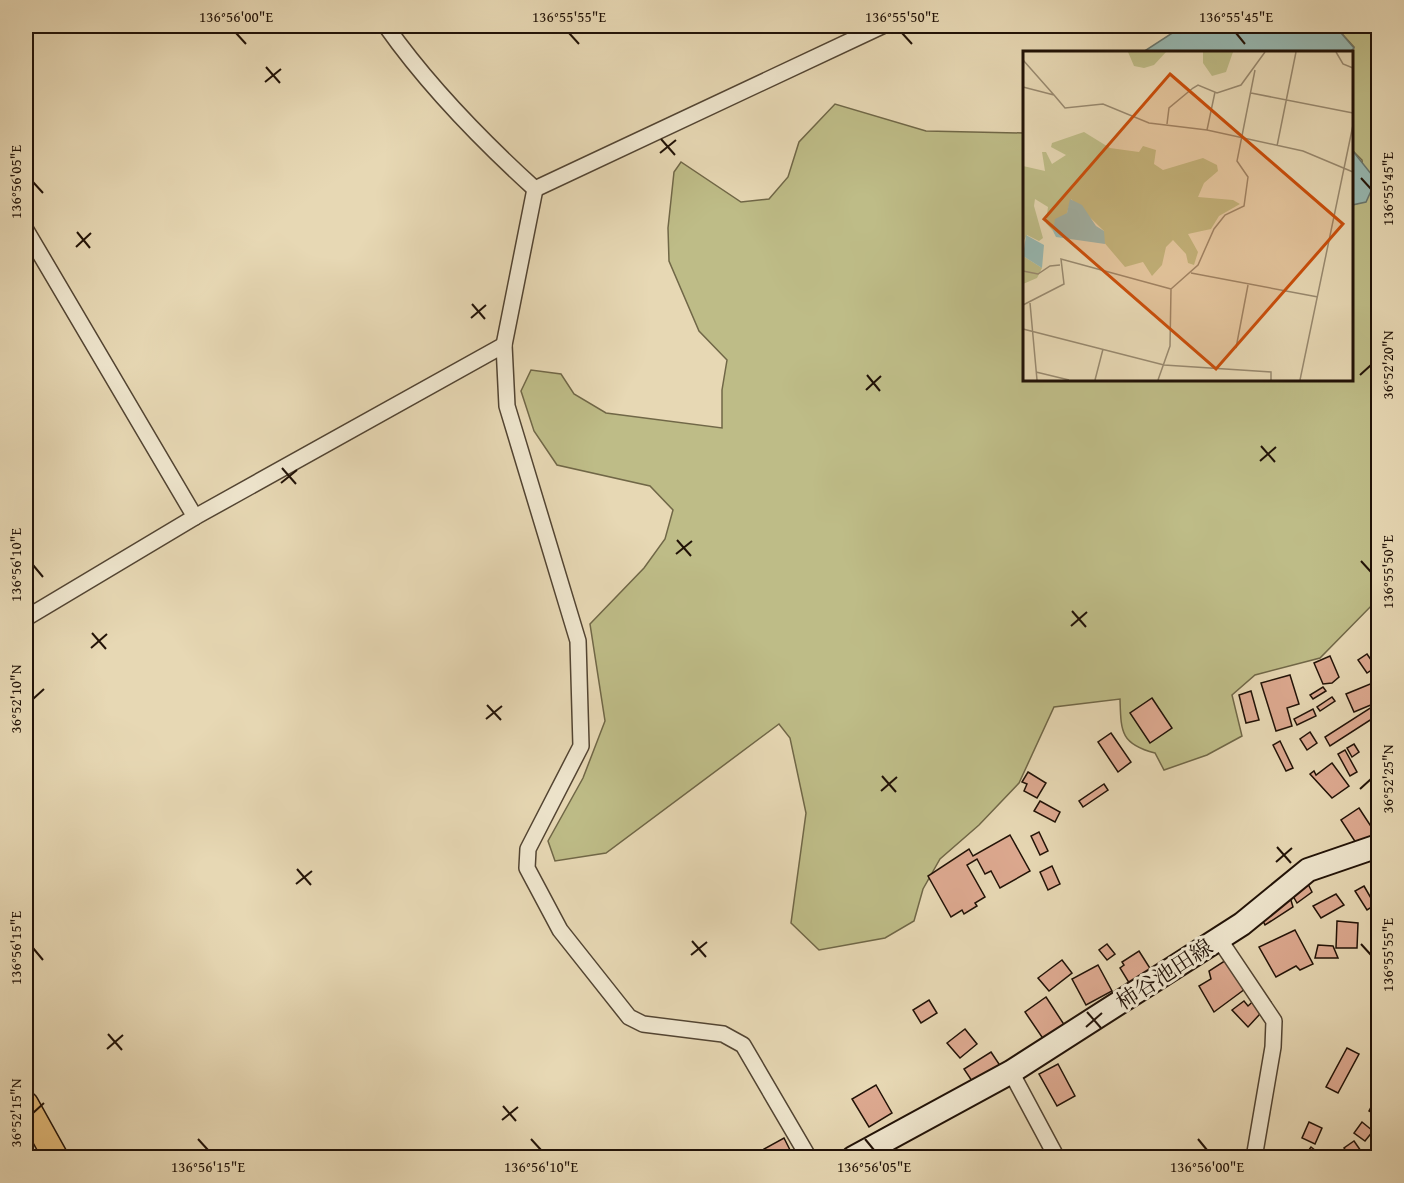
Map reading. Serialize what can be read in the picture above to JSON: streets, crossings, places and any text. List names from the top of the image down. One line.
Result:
{"streets":{"main road":["柿谷池田線"]},"coordinates":["136°56'00\"E","136°55'55\"E","136°55'50\"E","136°55'45\"E","136°56'05\"E","36°52'20\"N","136°56'10\"E","36°52'10\"N","36°52'25\"N","136°56'15\"E","36°52'15\"N"]}
